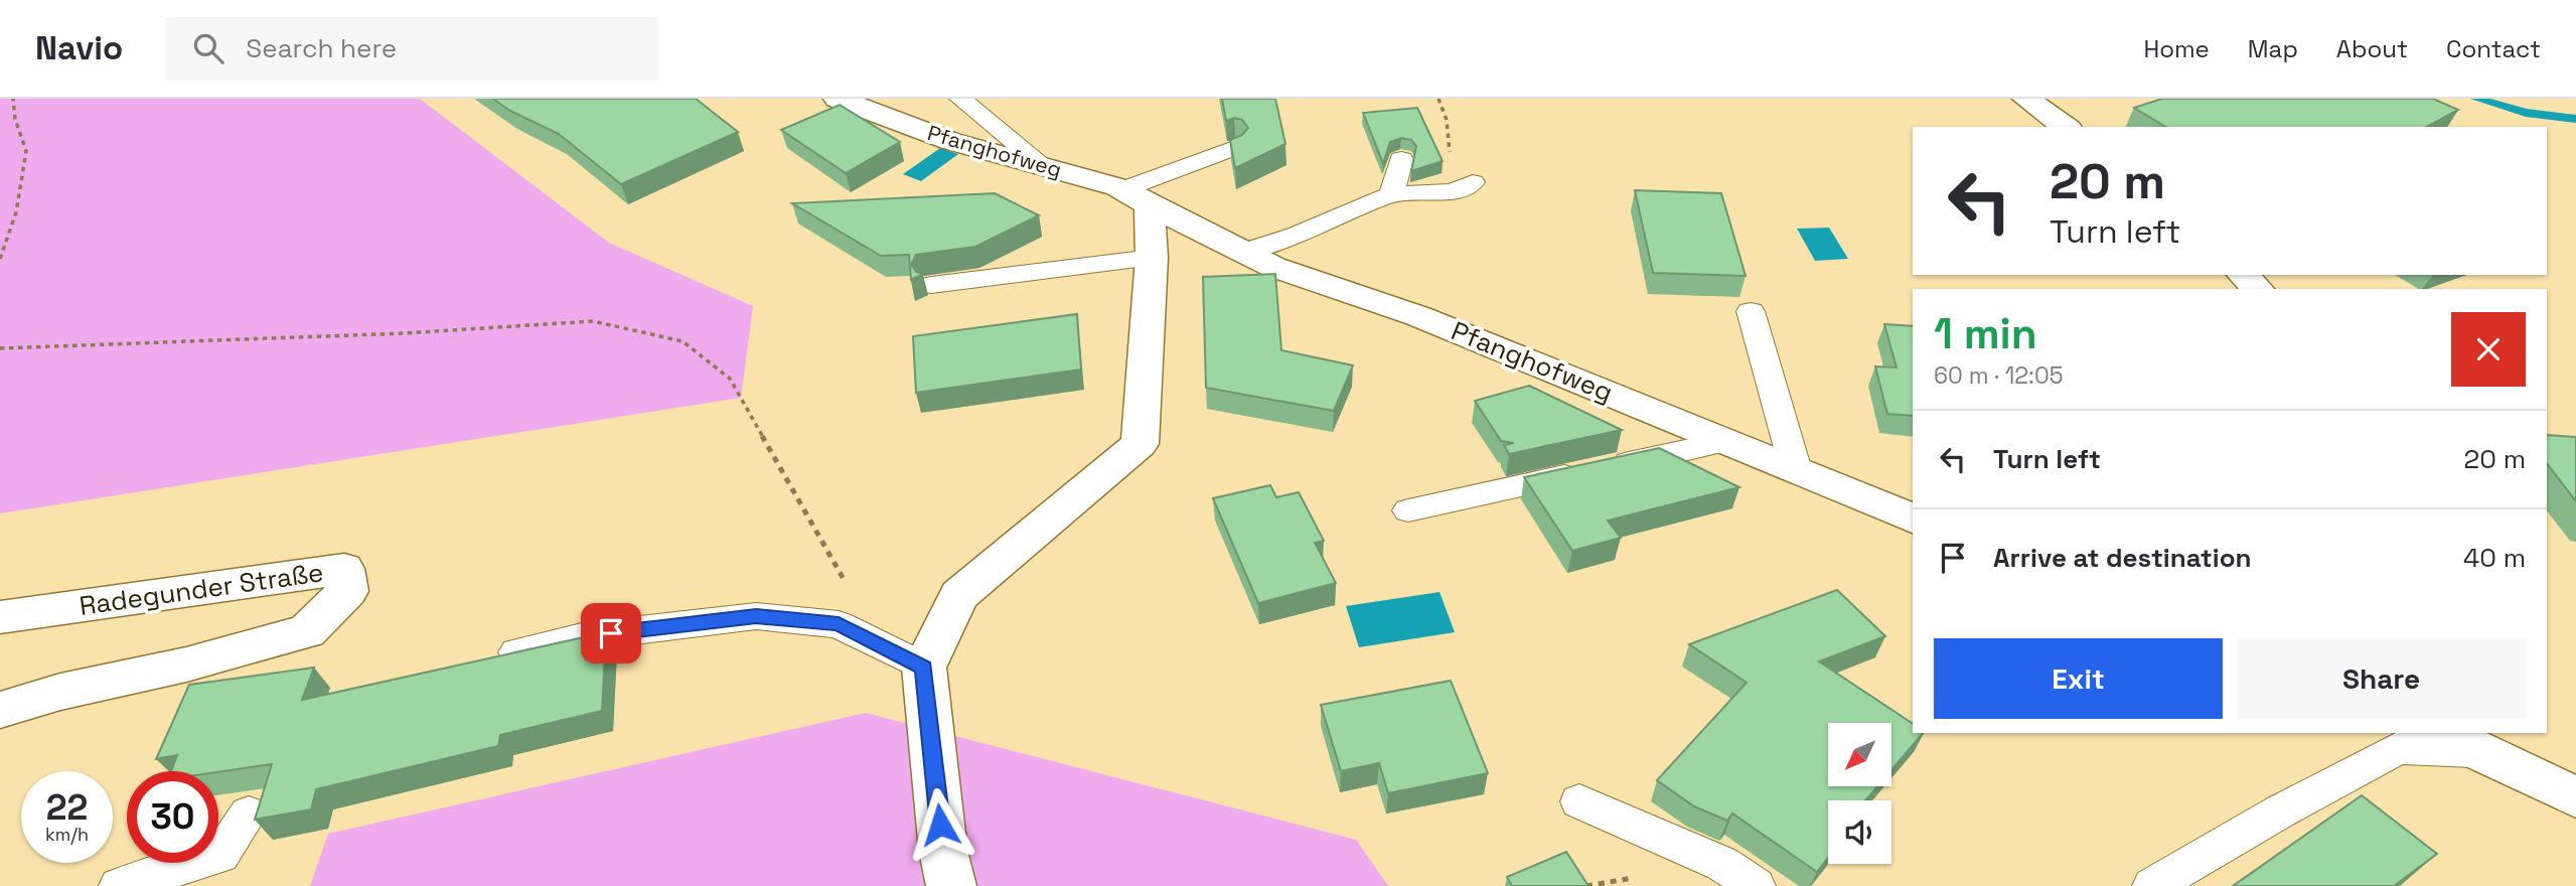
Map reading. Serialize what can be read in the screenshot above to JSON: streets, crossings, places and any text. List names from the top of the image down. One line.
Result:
{"streets":{"street":["Pfanghofweg","Radegunder Straße"]},"north":"bottom left","page":{"header":"Navio","search":"Search here","nav":["Home","Map","About","Contact"],"turn":["20 m","Turn left"],"heading":["1 min","60 m · 12:05"],"list":[{"name":"Turn left","value":"20 m"},{"name":"Arrive at destination","value":"40 m"}],"buttons":["Exit","Share"],"speed":"22 km/h","limit":"30"}}
